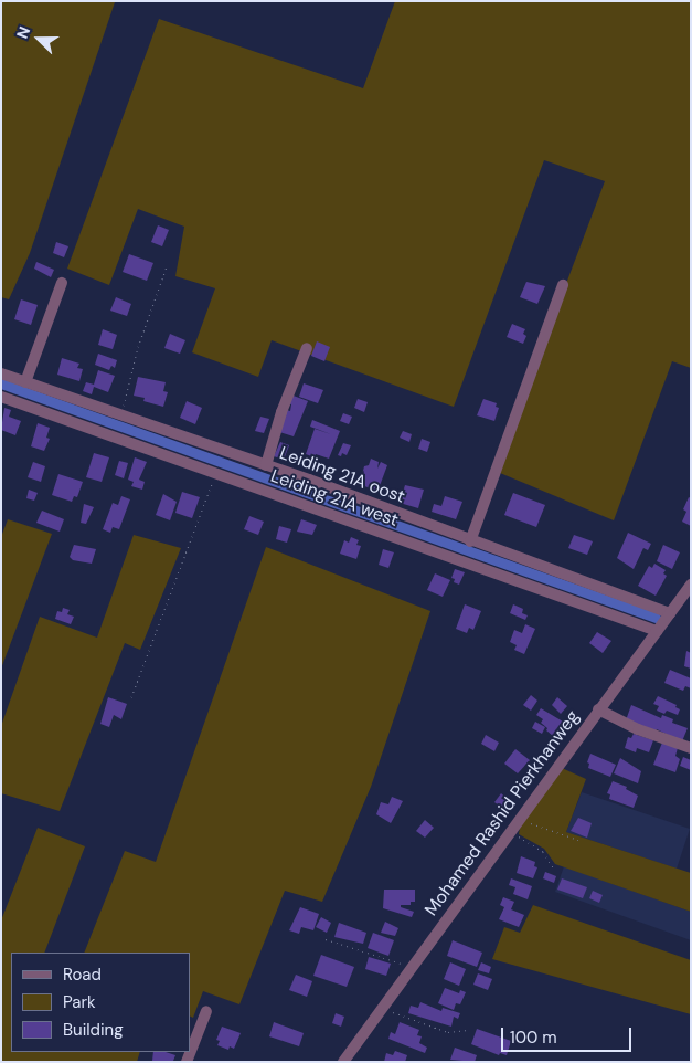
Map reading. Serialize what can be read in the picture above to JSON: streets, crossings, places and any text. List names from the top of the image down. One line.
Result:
{"streets":{"street":["Leiding 21A oost","Leiding 21A west","Mohamed Rashid Pierkhanweg"]},"crossings":[["Leiding 21A oost","Mohamed Rashid Pierkhanweg"],["Leiding 21A west","Mohamed Rashid Pierkhanweg"]],"legend":["Road","Park","Building"],"scale_bar":"100 m","north":"left"}
